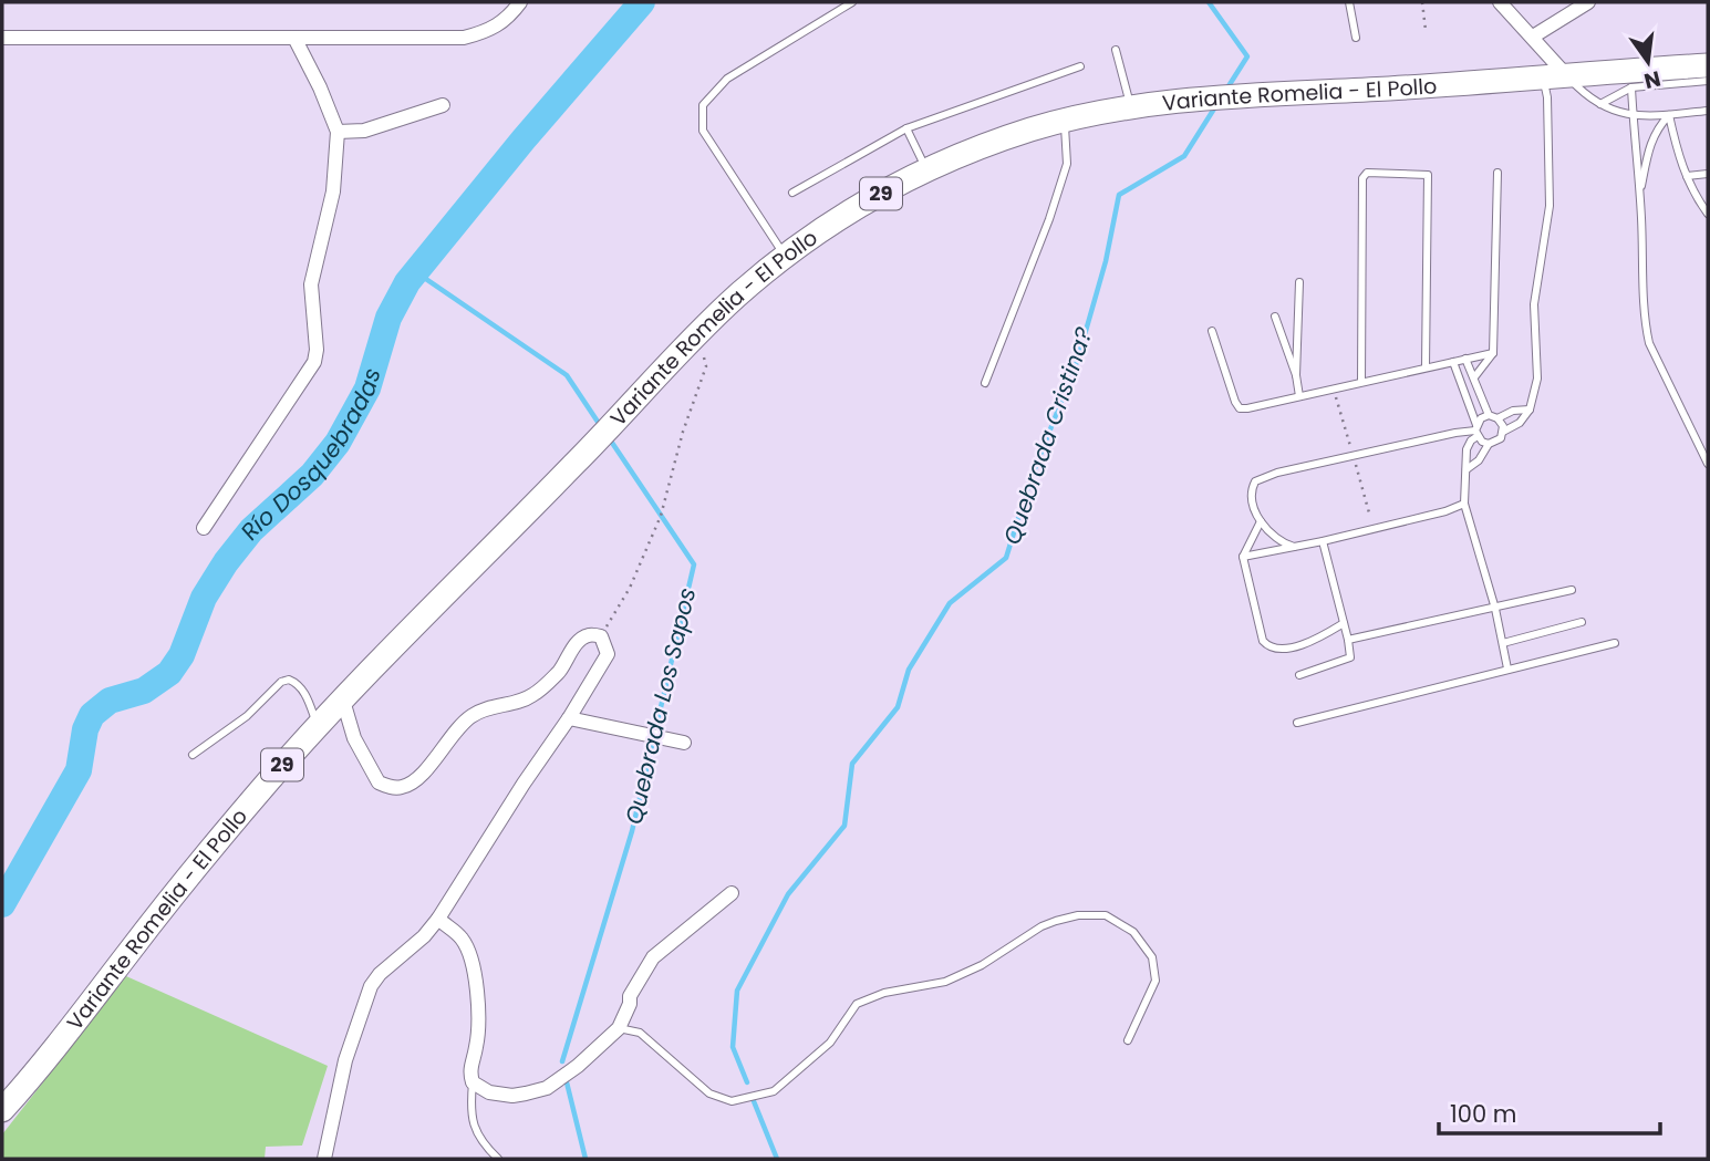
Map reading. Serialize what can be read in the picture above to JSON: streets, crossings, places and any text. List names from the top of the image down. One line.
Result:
{"streets":{"highway":["Variante Romelia - El Pollo","29"]},"water":["Quebrada Cristina?","Río Dosquebradas","Quebrada Los Sapos"],"scale_bar":"100 m","north":"bottom"}
